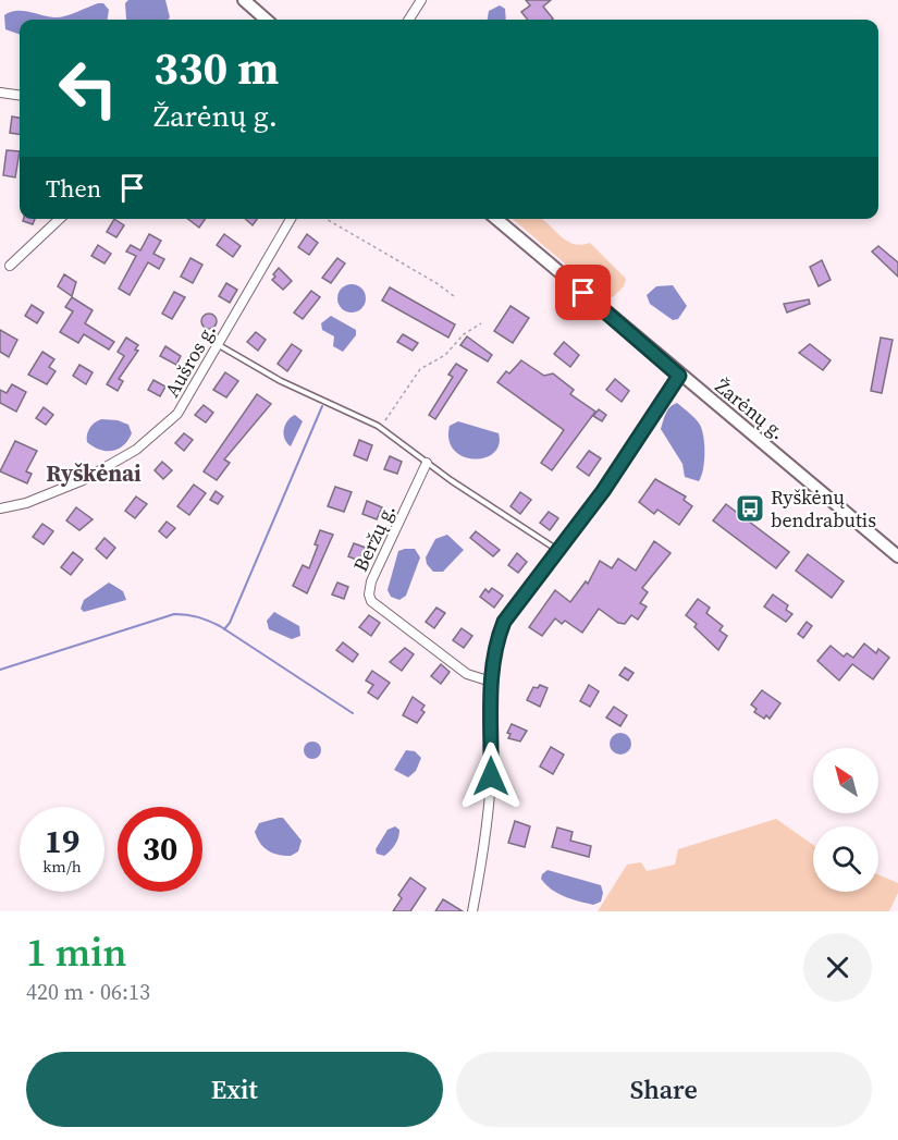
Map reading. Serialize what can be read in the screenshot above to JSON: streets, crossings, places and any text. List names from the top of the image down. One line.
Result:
{"streets":{"main road":["Žarėnų g."],"street":["Aušros g.","Beržų g."]},"districts":["Ryškėnai"],"places":{"bus stop":["Ryškėnų bendrabutis"]},"north":"top left","page":{"turn":["330 m","Žarėnų g."],"then":"Then","speed":"19 km/h","limit":"30","heading":["1 min","420 m · 06:13"],"buttons":["Exit","Share"]}}
